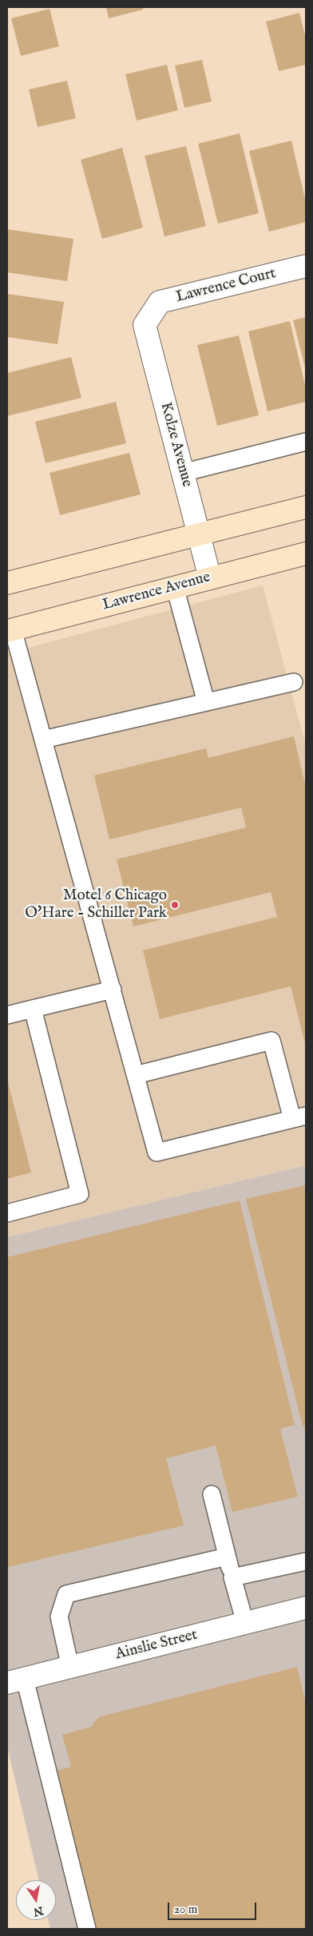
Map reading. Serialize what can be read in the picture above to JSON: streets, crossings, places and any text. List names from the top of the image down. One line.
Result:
{"streets":{"main road":["Lawrence Avenue"],"street":["Lawrence Court","Kolze Avenue","Ainslie Street"]},"crossings":[["Lawrence Court","Kolze Avenue"],["Kolze Avenue","Lawrence Avenue"]],"places":["Motel 6 Chicago O'Hare - Schiller Park"],"scale_bar":"20 m","north":"bottom"}
